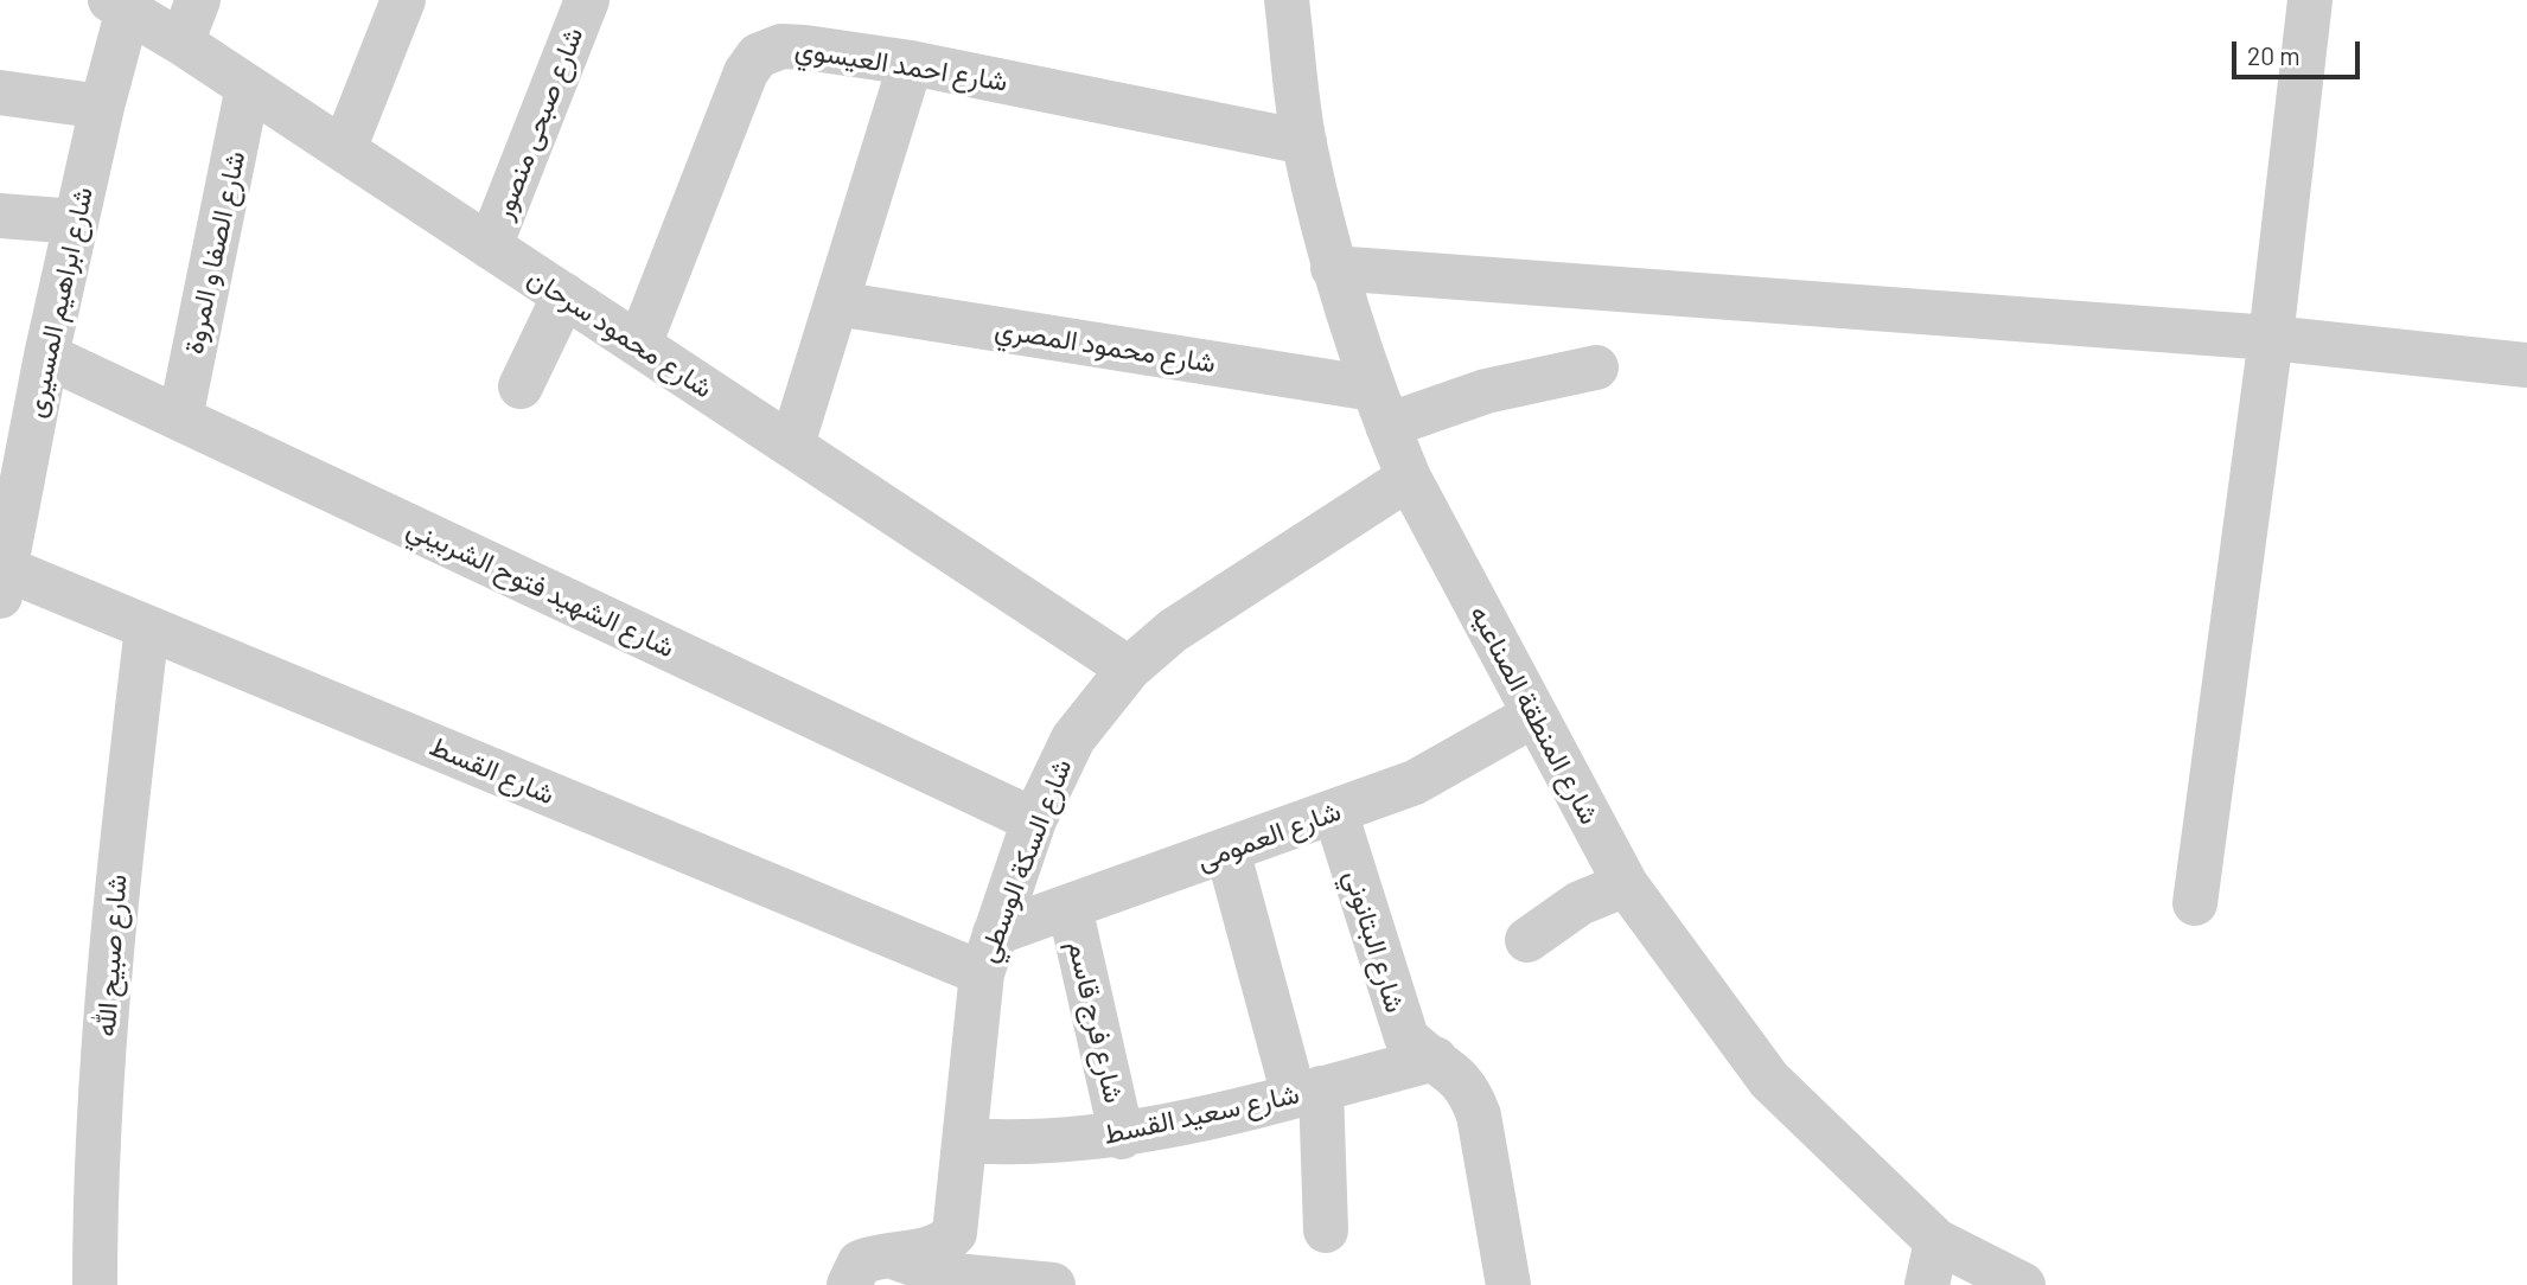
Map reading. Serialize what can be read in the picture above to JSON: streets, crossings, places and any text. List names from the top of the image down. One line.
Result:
{"streets":{"street":["شارع احمد العيسوي","شارع صبحى منصور","شارع الصفا و المروة","شارع ابراهيم المسيرى","شارع محمود سرحان","شارع محمود المصري","شارع الشهيد فتوح الشربيني","شارع المنطقة الصناعيه","شارع القسط","شارع العمومى","شارع السكة الوسطي","شارع البتانوني","شارع صبيح الله","شارع فرج قاسم","شارع سعيد القسط"]},"crossings":[["شارع احمد العيسوي","شارع محمود سرحان"],["شارع احمد العيسوي","شارع المنطقة الصناعيه"],["شارع صبحى منصور","شارع محمود سرحان"],["شارع الصفا و المروة","شارع محمود سرحان"],["شارع الصفا و المروة","شارع الشهيد فتوح الشربيني"],["شارع ابراهيم المسيرى","شارع محمود سرحان"],["شارع ابراهيم المسيرى","شارع الشهيد فتوح الشربيني"],["شارع ابراهيم المسيرى","شارع القسط"],["شارع محمود سرحان","شارع السكة الوسطي"],["شارع محمود المصري","شارع المنطقة الصناعيه"],["شارع الشهيد فتوح الشربيني","شارع السكة الوسطي"],["شارع المنطقة الصناعيه","شارع العمومى"],["شارع المنطقة الصناعيه","شارع السكة الوسطي"],["شارع القسط","شارع العمومى"],["شارع القسط","شارع السكة الوسطي"],["شارع القسط","شارع صبيح الله"],["شارع العمومى","شارع السكة الوسطي"],["شارع العمومى","شارع البتانوني"],["شارع العمومى","شارع فرج قاسم"],["شارع السكة الوسطي","شارع سعيد القسط"],["شارع البتانوني","شارع سعيد القسط"],["شارع فرج قاسم","شارع سعيد القسط"]],"scale_bar":"20 m"}
